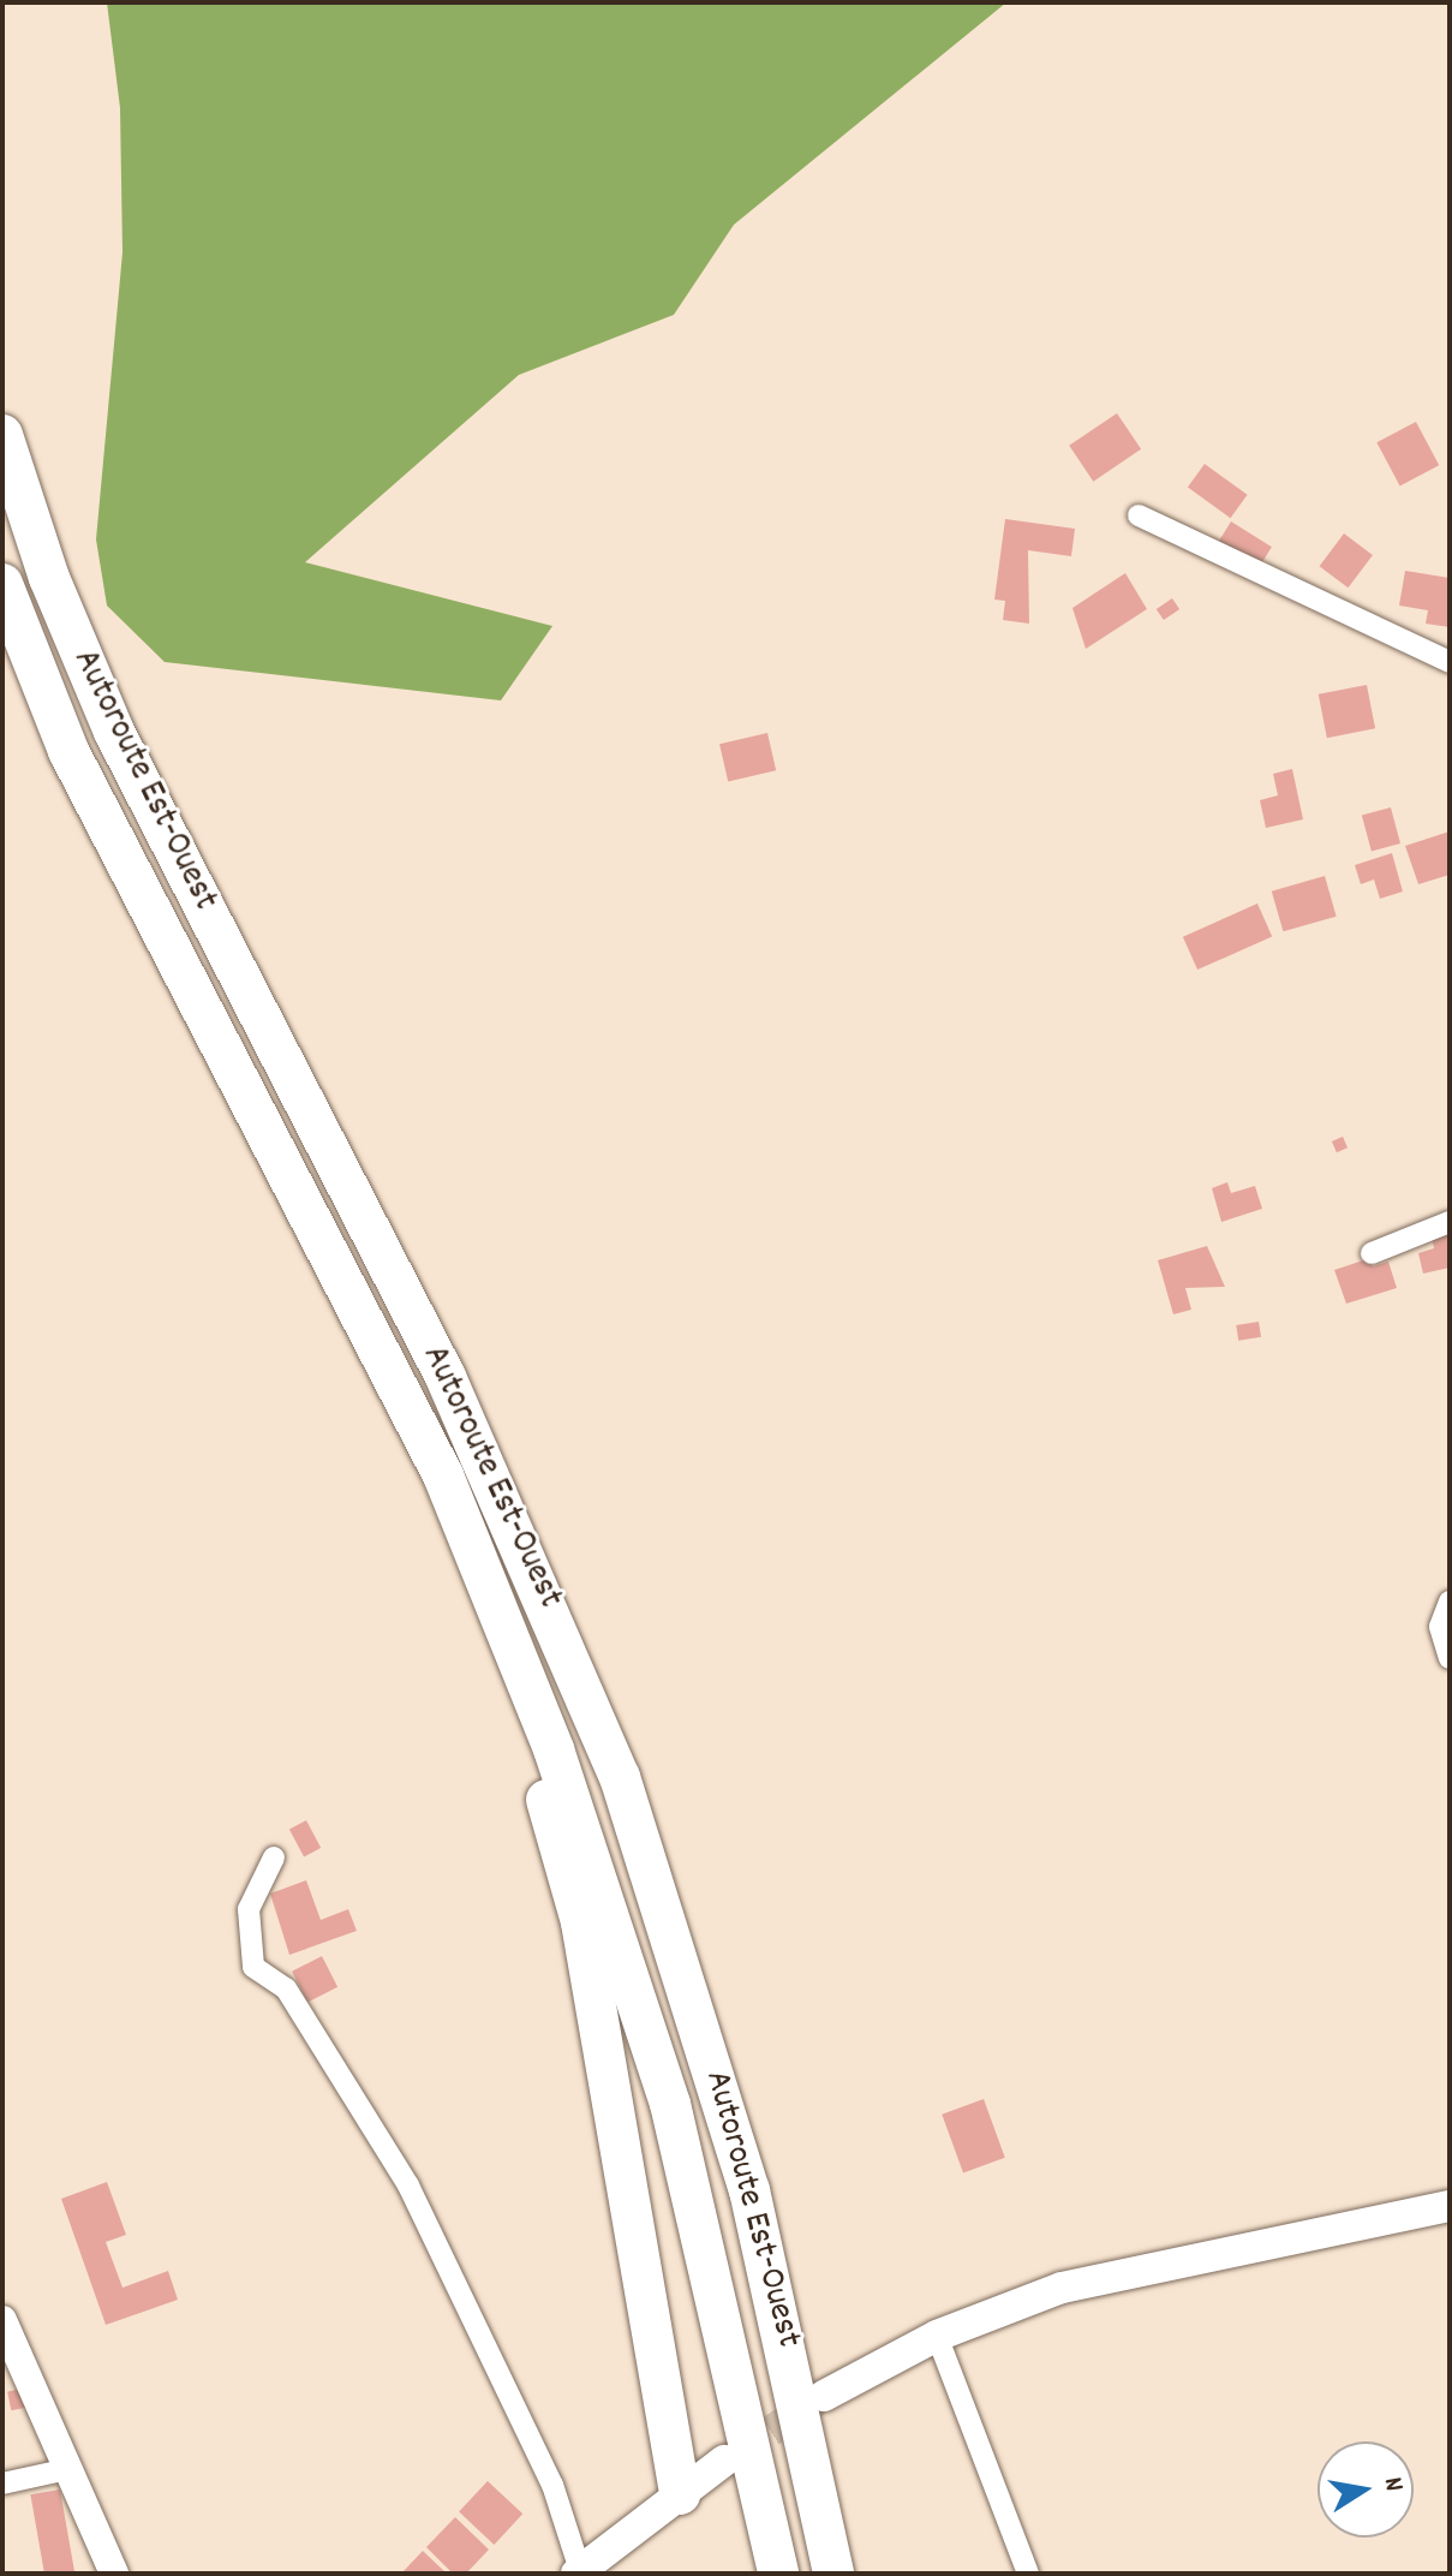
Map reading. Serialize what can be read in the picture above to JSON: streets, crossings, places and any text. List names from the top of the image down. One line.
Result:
{"streets":{"highway":["Autoroute Est-Ouest"]},"north":"right"}
